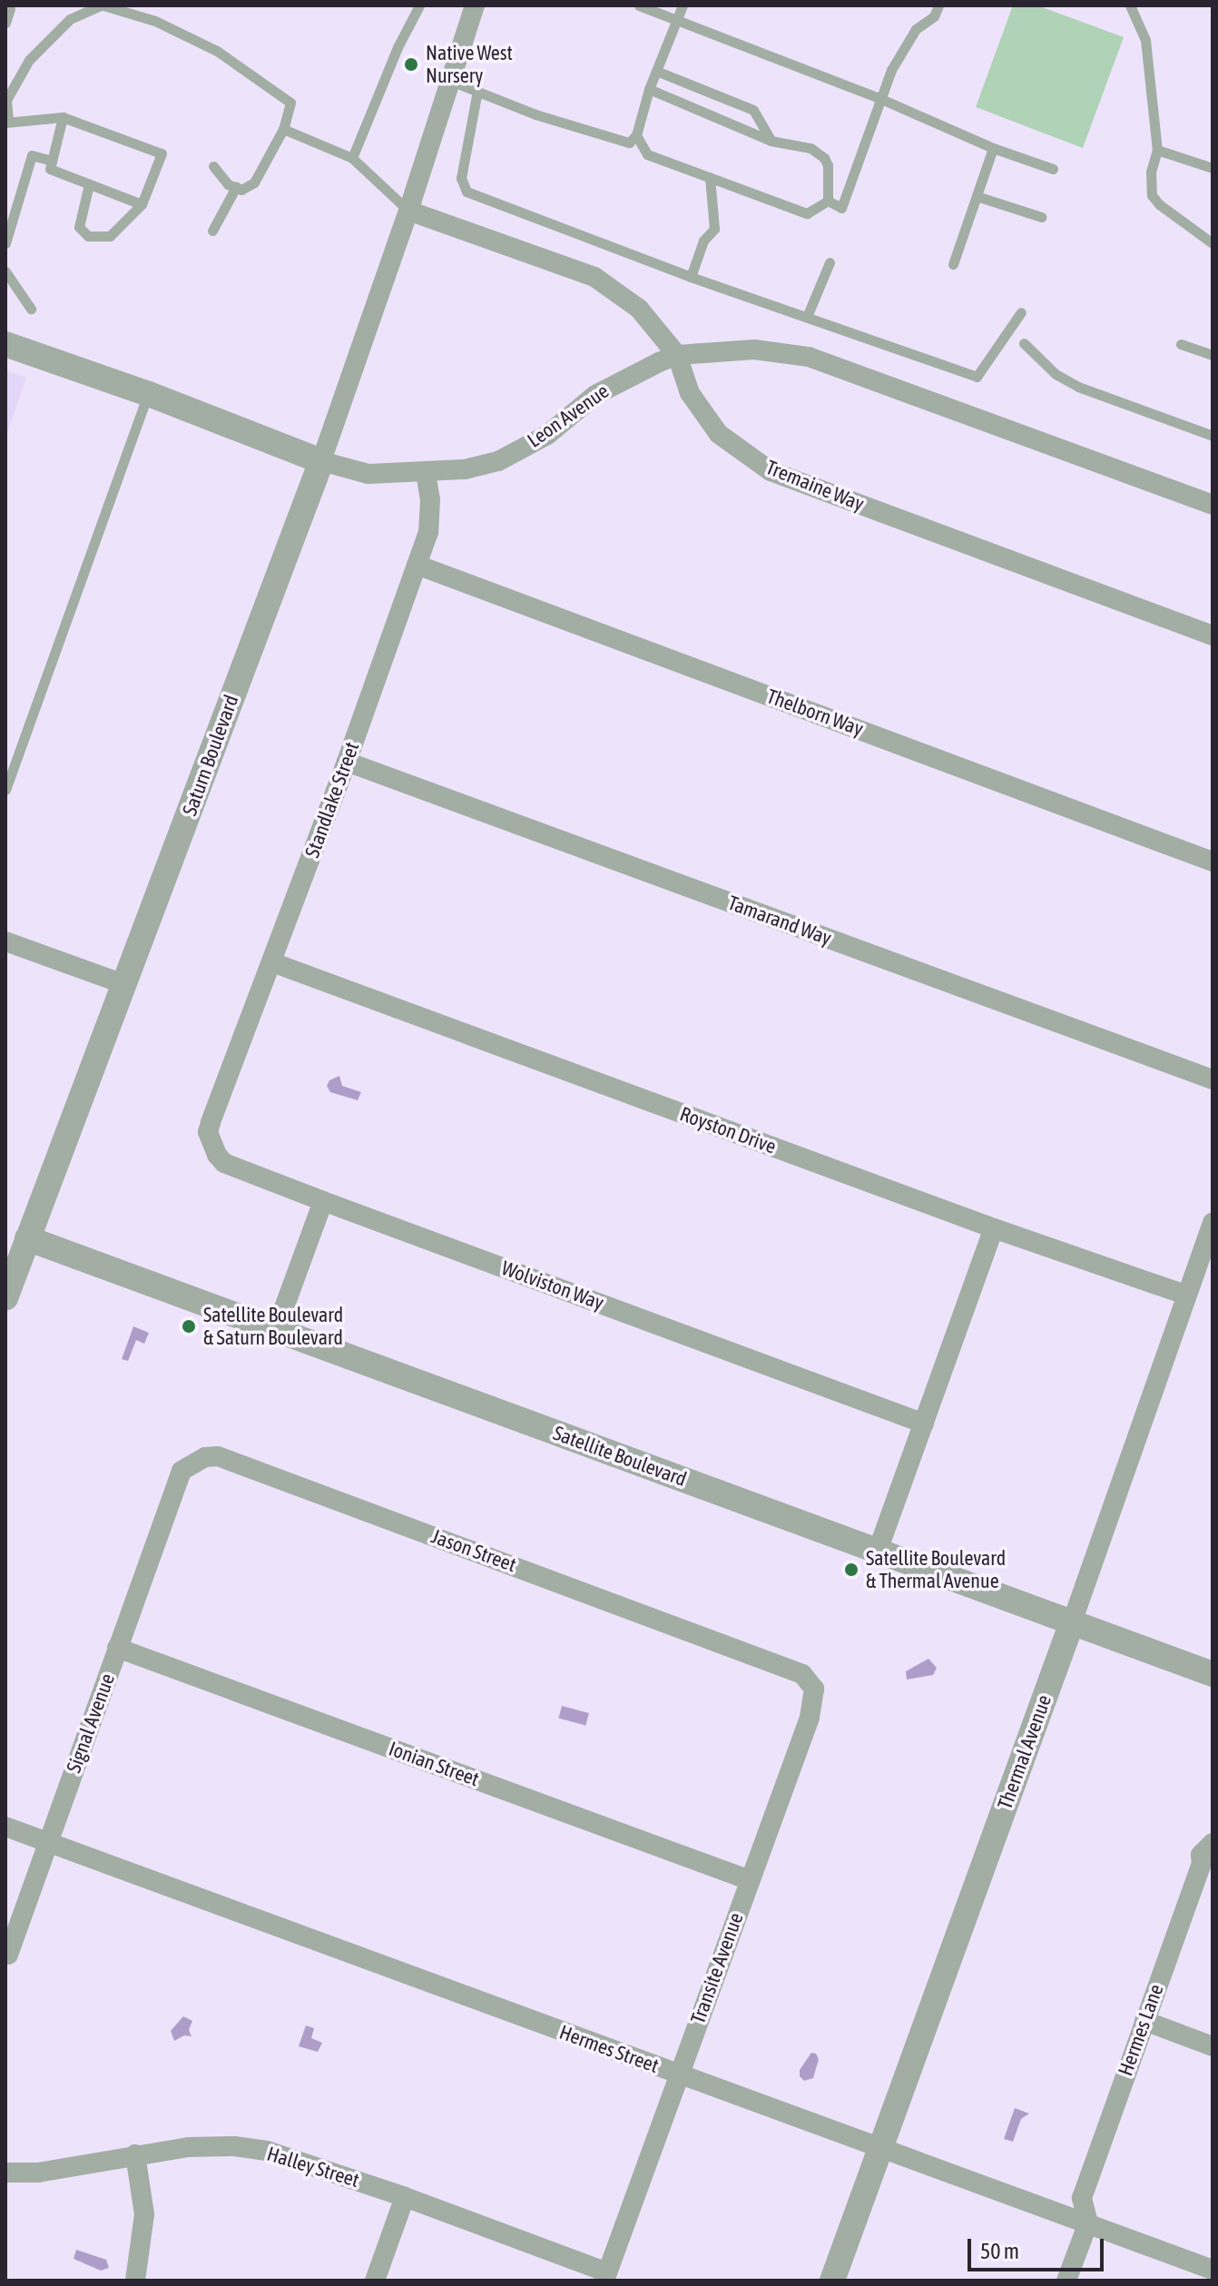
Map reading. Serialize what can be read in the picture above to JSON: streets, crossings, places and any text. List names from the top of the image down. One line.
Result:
{"streets":{"street":["Leon Avenue","Tremaine Way","Thelborn Way","Saturn Boulevard","Standlake Street","Tamarand Way","Royston Drive","Wolviston Way","Satellite Boulevard","Jason Street","Signal Avenue","Thermal Avenue","Ionian Street","Transite Avenue","Hermes Lane","Hermes Street","Halley Street"]},"crossings":[["Leon Avenue","Tremaine Way"],["Leon Avenue","Saturn Boulevard"],["Leon Avenue","Standlake Street"],["Tremaine Way","Saturn Boulevard"],["Thelborn Way","Standlake Street"],["Saturn Boulevard","Satellite Boulevard"],["Standlake Street","Tamarand Way"],["Standlake Street","Royston Drive"],["Standlake Street","Wolviston Way"],["Royston Drive","Thermal Avenue"],["Satellite Boulevard","Thermal Avenue"],["Jason Street","Signal Avenue"],["Jason Street","Transite Avenue"],["Signal Avenue","Ionian Street"],["Signal Avenue","Hermes Street"],["Thermal Avenue","Hermes Street"],["Ionian Street","Transite Avenue"],["Transite Avenue","Hermes Street"],["Transite Avenue","Halley Street"],["Hermes Lane","Hermes Street"]],"places":["Native West Nursery","Satellite Boulevard & Saturn Boulevard","Satellite Boulevard & Thermal Avenue"],"scale_bar":"50 m"}
